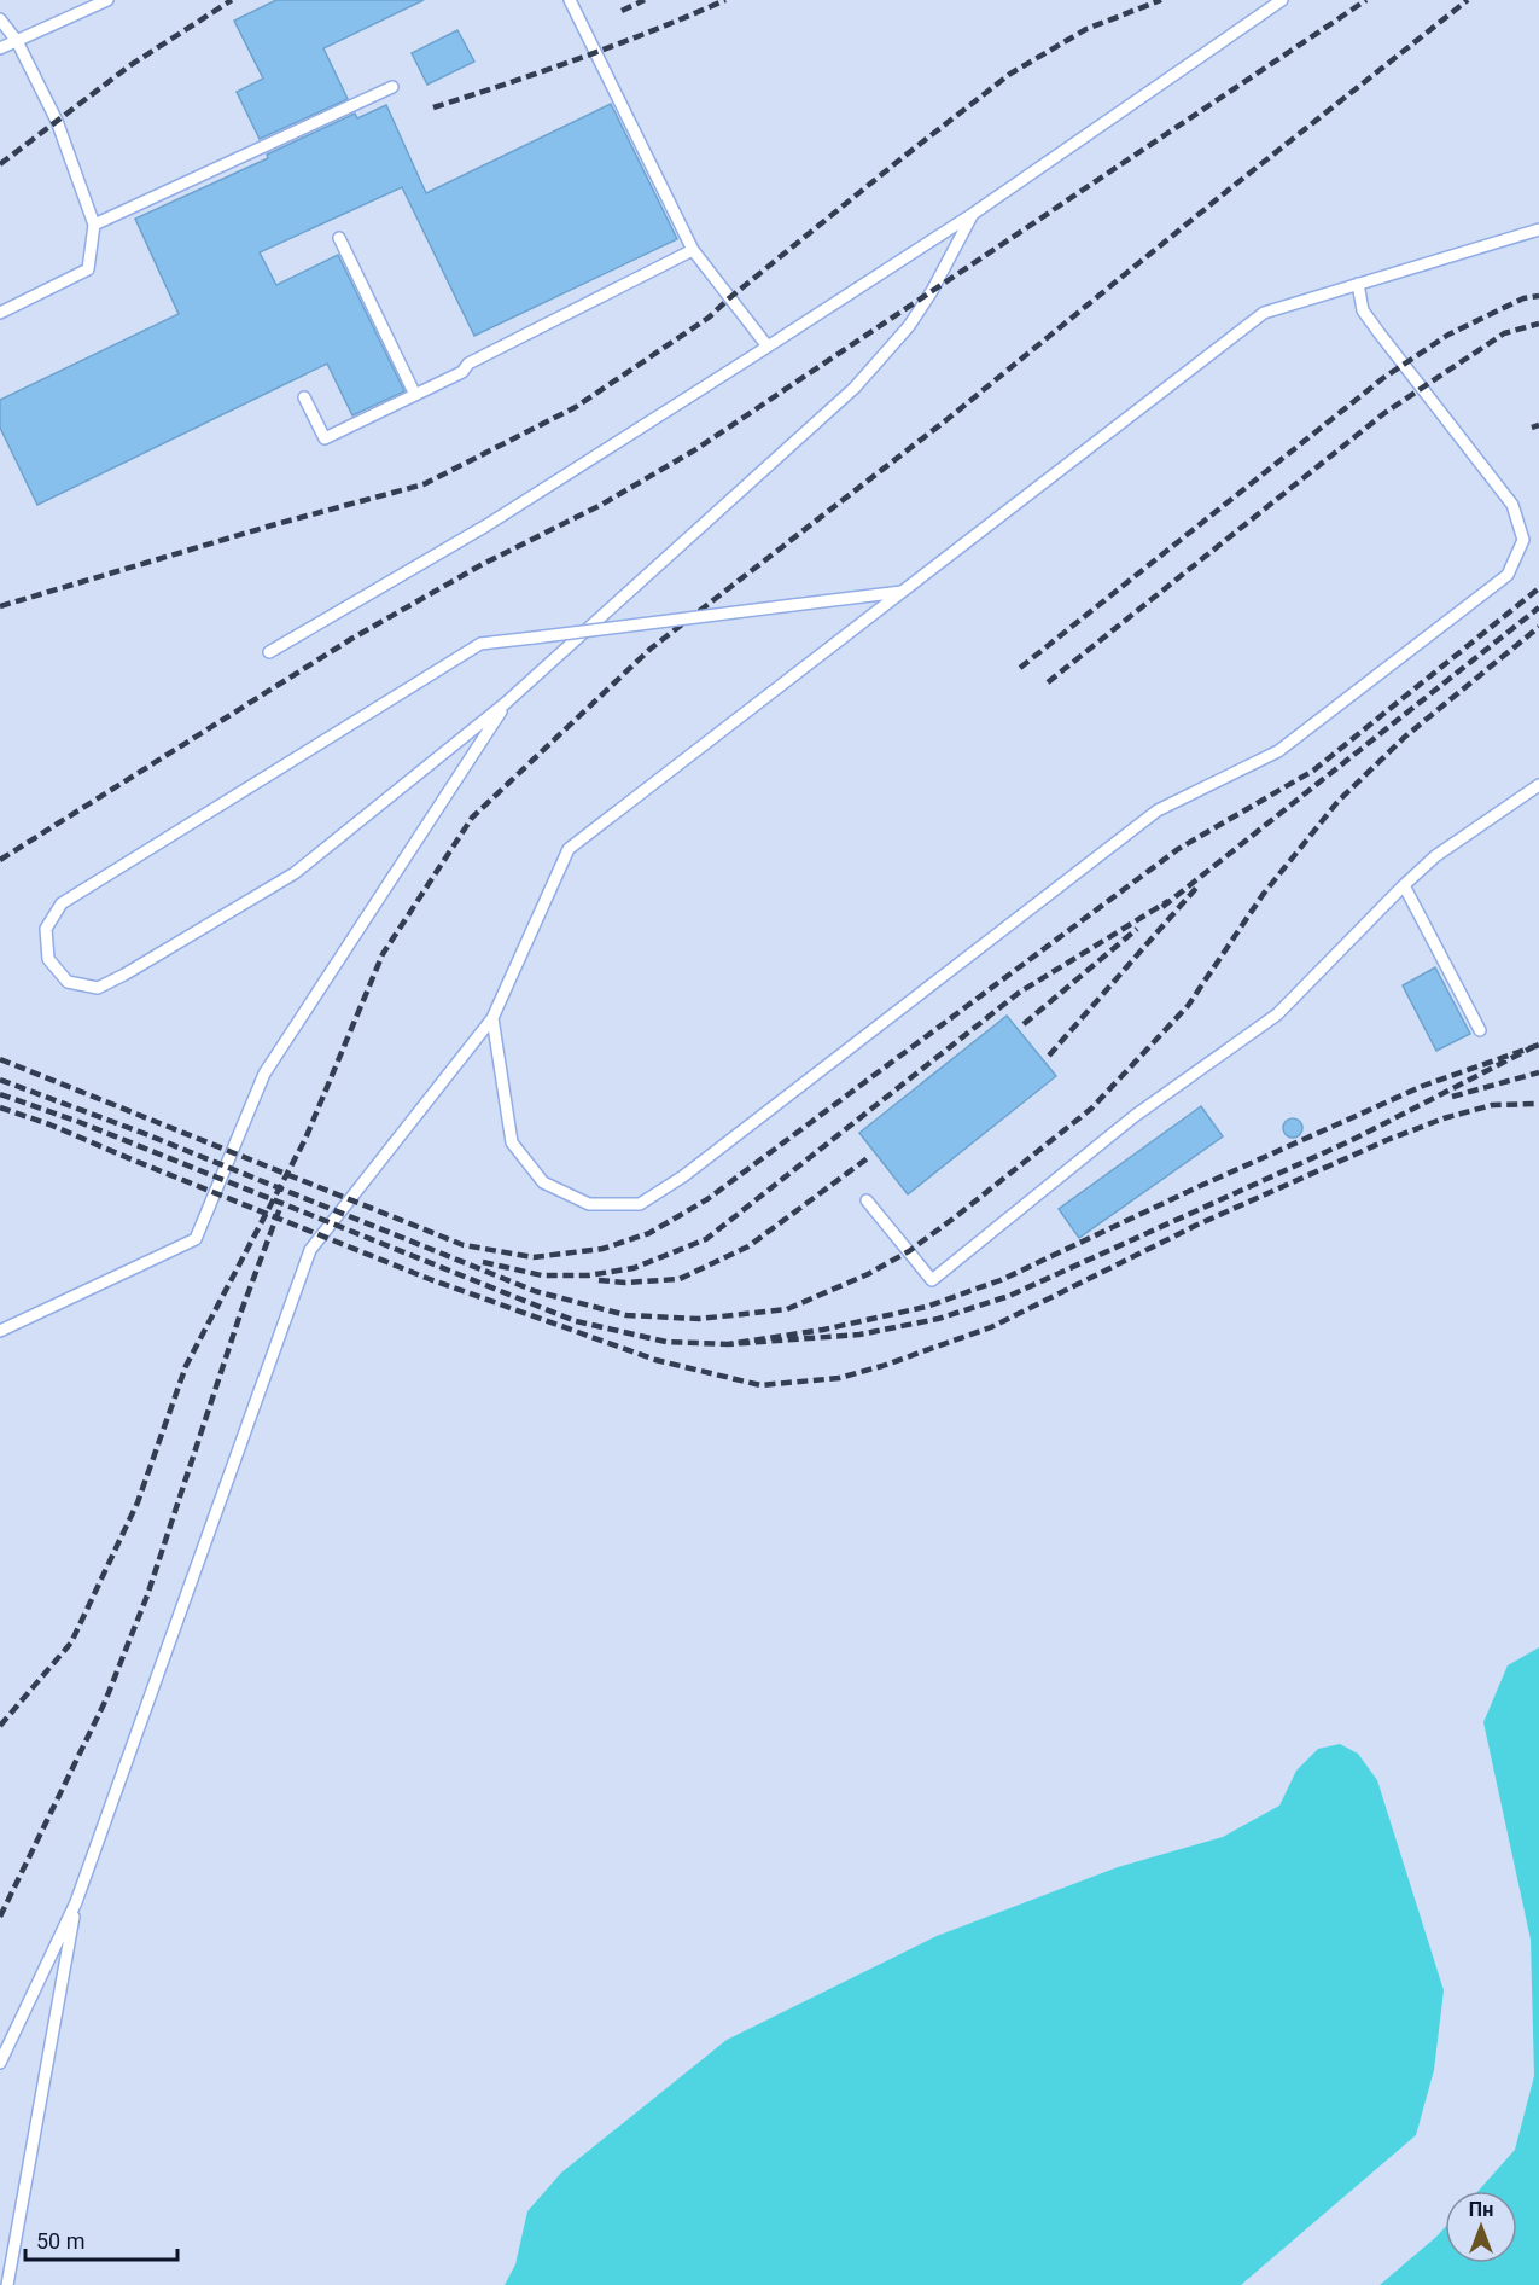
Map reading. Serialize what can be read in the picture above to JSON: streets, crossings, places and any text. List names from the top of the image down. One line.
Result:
{"scale_bar":"50 m","north":"top"}
